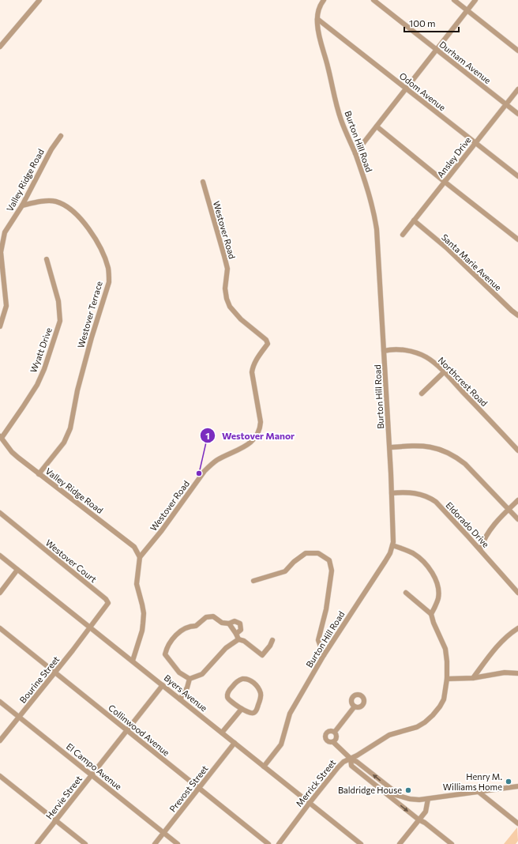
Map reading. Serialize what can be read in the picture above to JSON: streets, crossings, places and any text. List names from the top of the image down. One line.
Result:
{"streets":{"street":["Durham Avenue","Odom Avenue","Burton Hill Road","Ansley Drive","Valley Ridge Road","Westover Road","Santa Marie Avenue","Westover Terrace","Wyatt Drive","Northcrest Road","Eldorado Drive","Westover Court","Bourine Street","Byers Avenue","Collinwood Avenue","El Campo Avenue","Merrick Street","Prevost Street","Hervie Street"]},"crossings":[["Durham Avenue","Ansley Drive"],["Odom Avenue","Burton Hill Road"],["Odom Avenue","Ansley Drive"],["Burton Hill Road","Northcrest Road"],["Burton Hill Road","Eldorado Drive"],["Burton Hill Road","Byers Avenue"],["Ansley Drive","Santa Marie Avenue"],["Valley Ridge Road","Westover Road"],["Valley Ridge Road","Westover Terrace"],["Valley Ridge Road","Wyatt Drive"],["Westover Court","Bourine Street"],["Westover Court","Byers Avenue"],["Bourine Street","Byers Avenue"],["Bourine Street","Collinwood Avenue"],["Bourine Street","El Campo Avenue"],["Byers Avenue","Merrick Street"],["Byers Avenue","Prevost Street"],["Byers Avenue","Hervie Street"],["Collinwood Avenue","Prevost Street"],["Collinwood Avenue","Hervie Street"],["El Campo Avenue","Prevost Street"],["El Campo Avenue","Hervie Street"]],"places":["Westover Manor","Henry M. Williams Home","Baldridge House"],"scale_bar":"100 m"}
